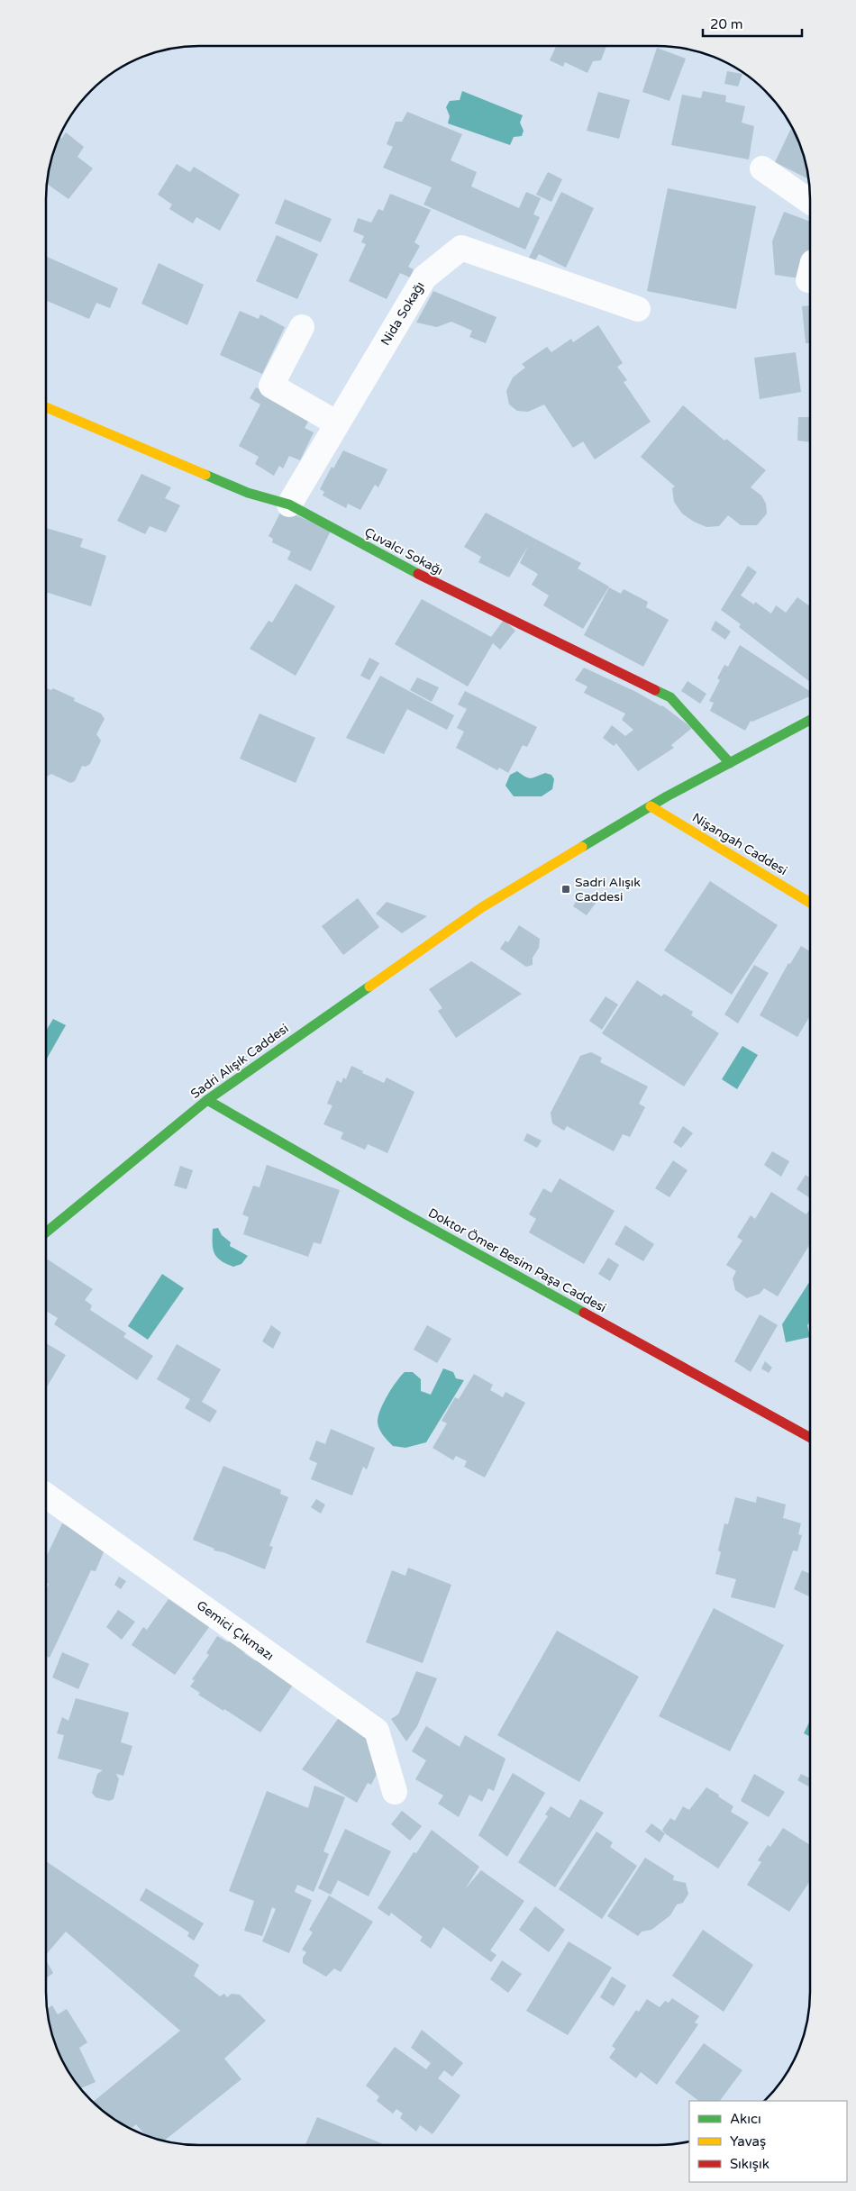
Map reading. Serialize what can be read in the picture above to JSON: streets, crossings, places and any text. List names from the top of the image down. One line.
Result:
{"streets":{"street":["Nida Sokağı","Çuvalcı Sokağı","Nişangah Caddesi","Sadri Alışık Caddesi","Doktor Ömer Besim Paşa Caddesi","Gemici Çıkmazı"]},"crossings":[["Nida Sokağı","Çuvalcı Sokağı"],["Çuvalcı Sokağı","Sadri Alışık Caddesi"],["Nişangah Caddesi","Sadri Alışık Caddesi"],["Sadri Alışık Caddesi","Doktor Ömer Besim Paşa Caddesi"]],"places":{"transit":["Sadri Alışık Caddesi"]},"legend":["Akıcı","Yavaş","Sıkışık"],"scale_bar":"20 m"}
